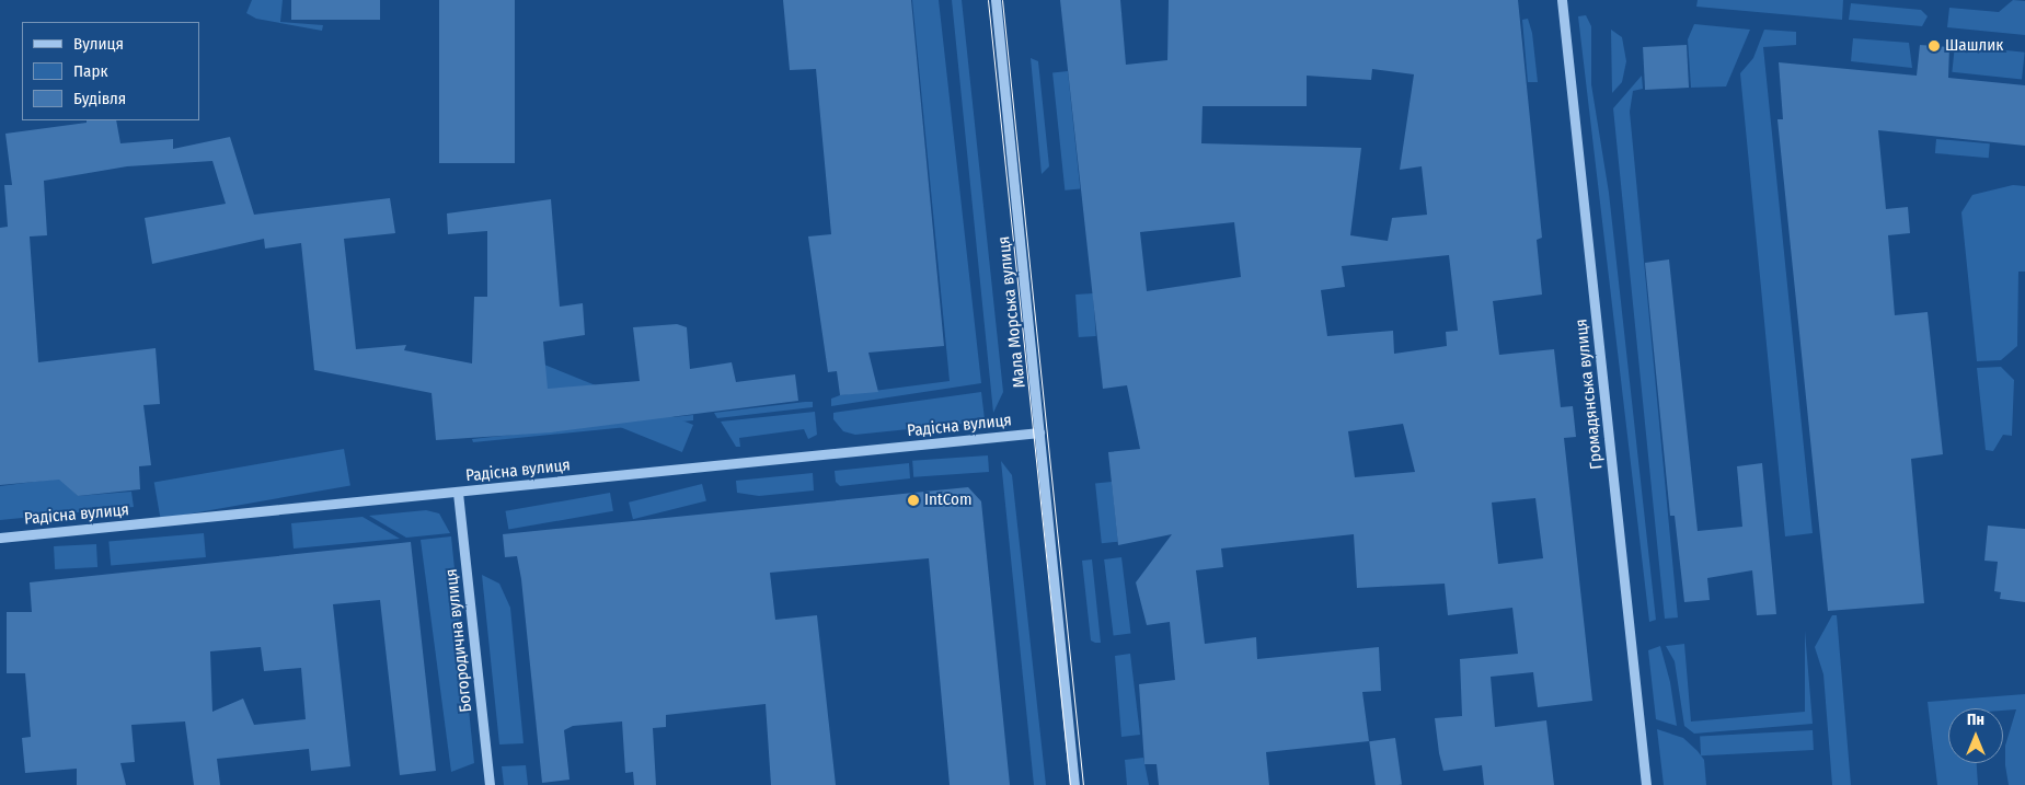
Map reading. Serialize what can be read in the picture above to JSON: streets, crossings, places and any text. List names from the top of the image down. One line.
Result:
{"streets":{"street":["Мала Морська вулиця","Громадянська вулиця","Радісна вулиця","Богородична вулиця"]},"crossings":[["Мала Морська вулиця","Радісна вулиця"],["Радісна вулиця","Богородична вулиця"]],"places":["Шашлик","IntCom"],"legend":["Вулиця","Парк","Будівля"],"north":"top"}
